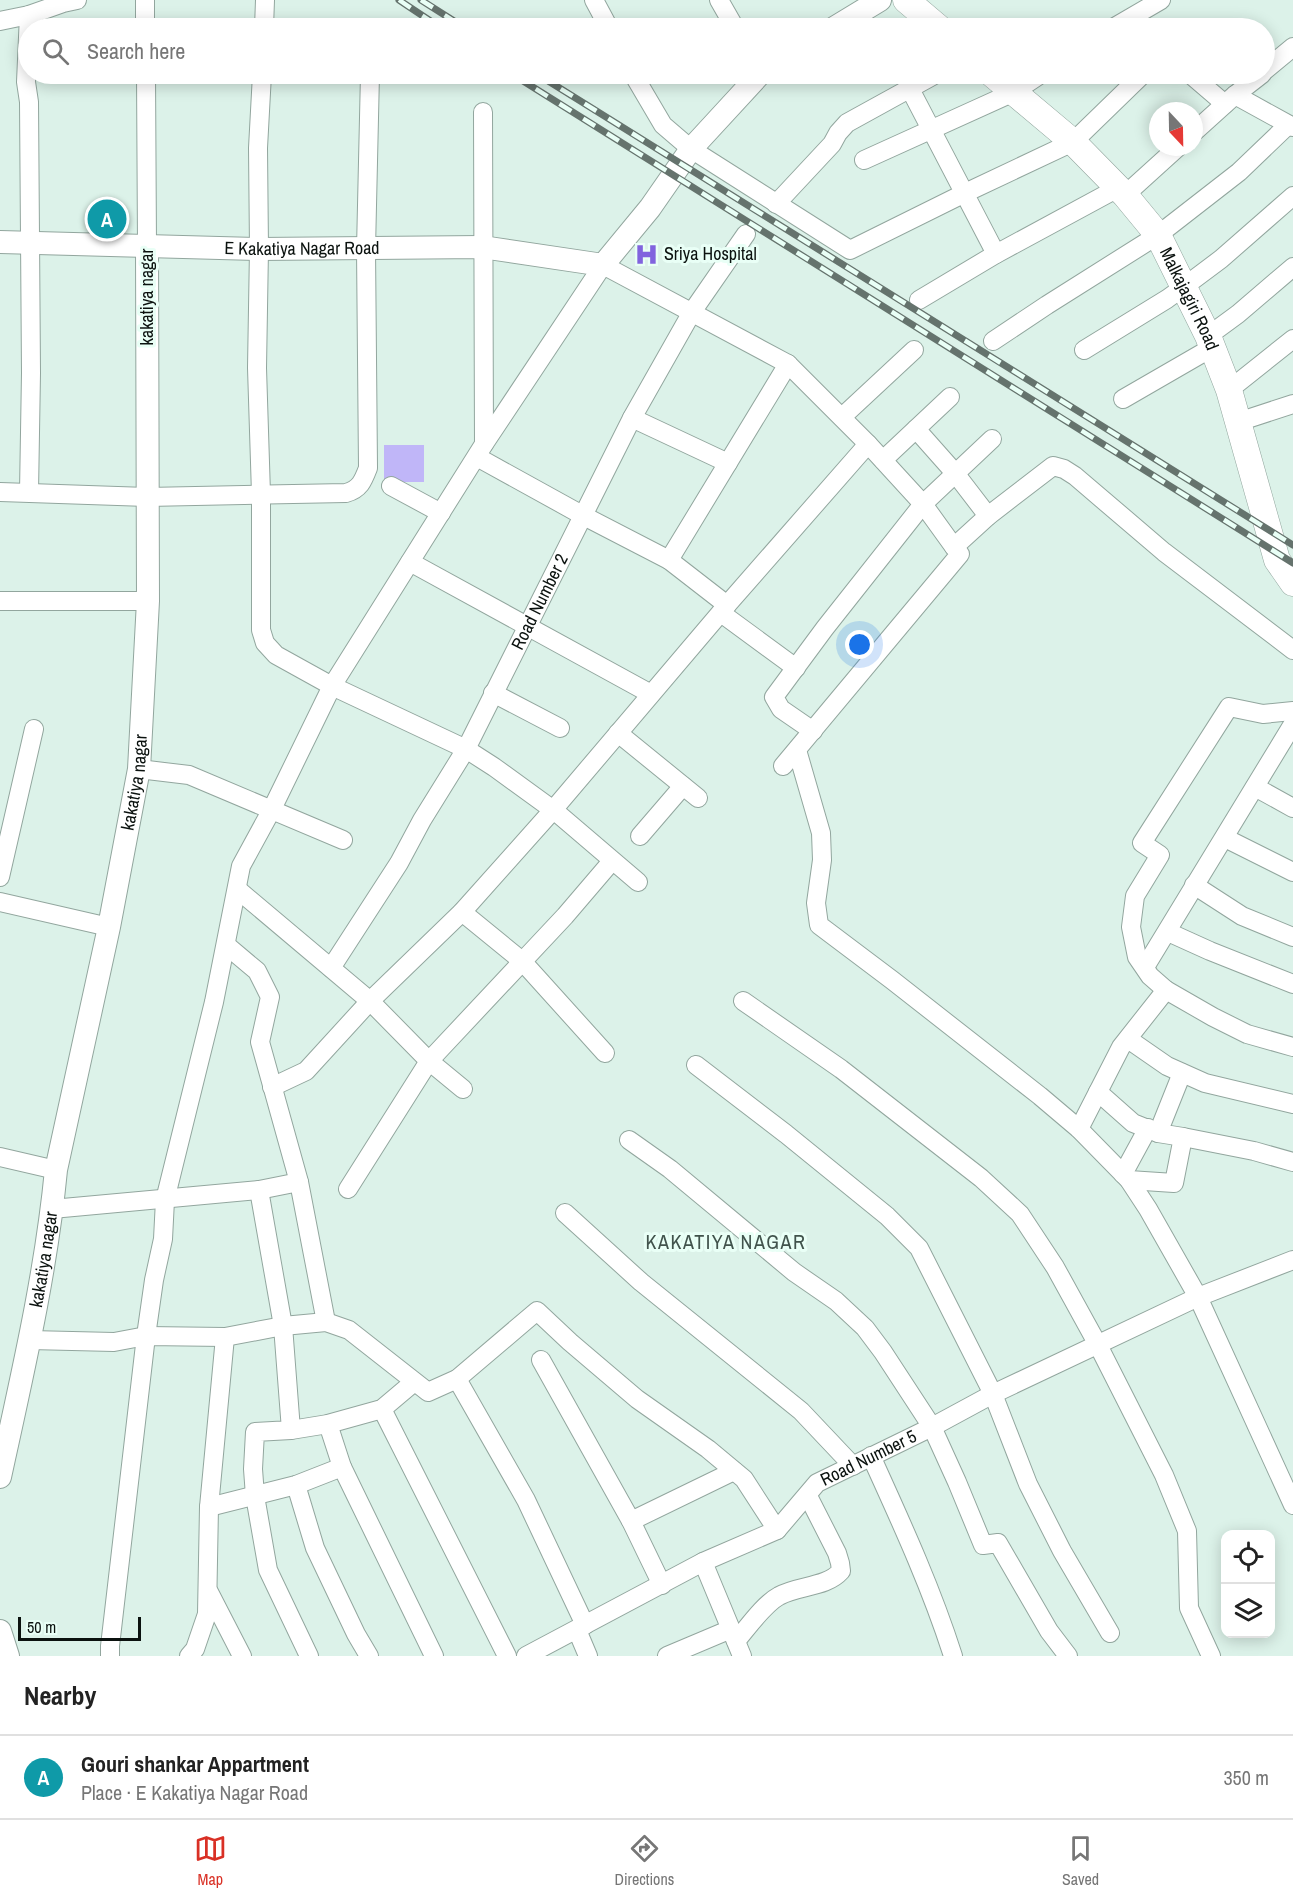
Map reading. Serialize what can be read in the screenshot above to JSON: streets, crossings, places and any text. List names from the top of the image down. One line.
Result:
{"streets":{"main road":["Malkajagiri Road"],"street":["E Kakatiya Nagar Road","kakatiya nagar","Road Number 2","Road Number 5"]},"crossings":[["E Kakatiya Nagar Road","kakatiya nagar"]],"districts":["KAKATIYA NAGAR"],"places":{"hospital":["Sriya Hospital"]},"scale_bar":"50 m","north":"bottom","page":{"search":"Search here","pins":"A","scale":"50 m","heading":"Nearby","list":[{"mark":"A","name":"Gouri shankar Appartment","note":"Place · E Kakatiya Nagar Road","value":"350 m"}],"nav":["Map","Directions","Saved"]}}
